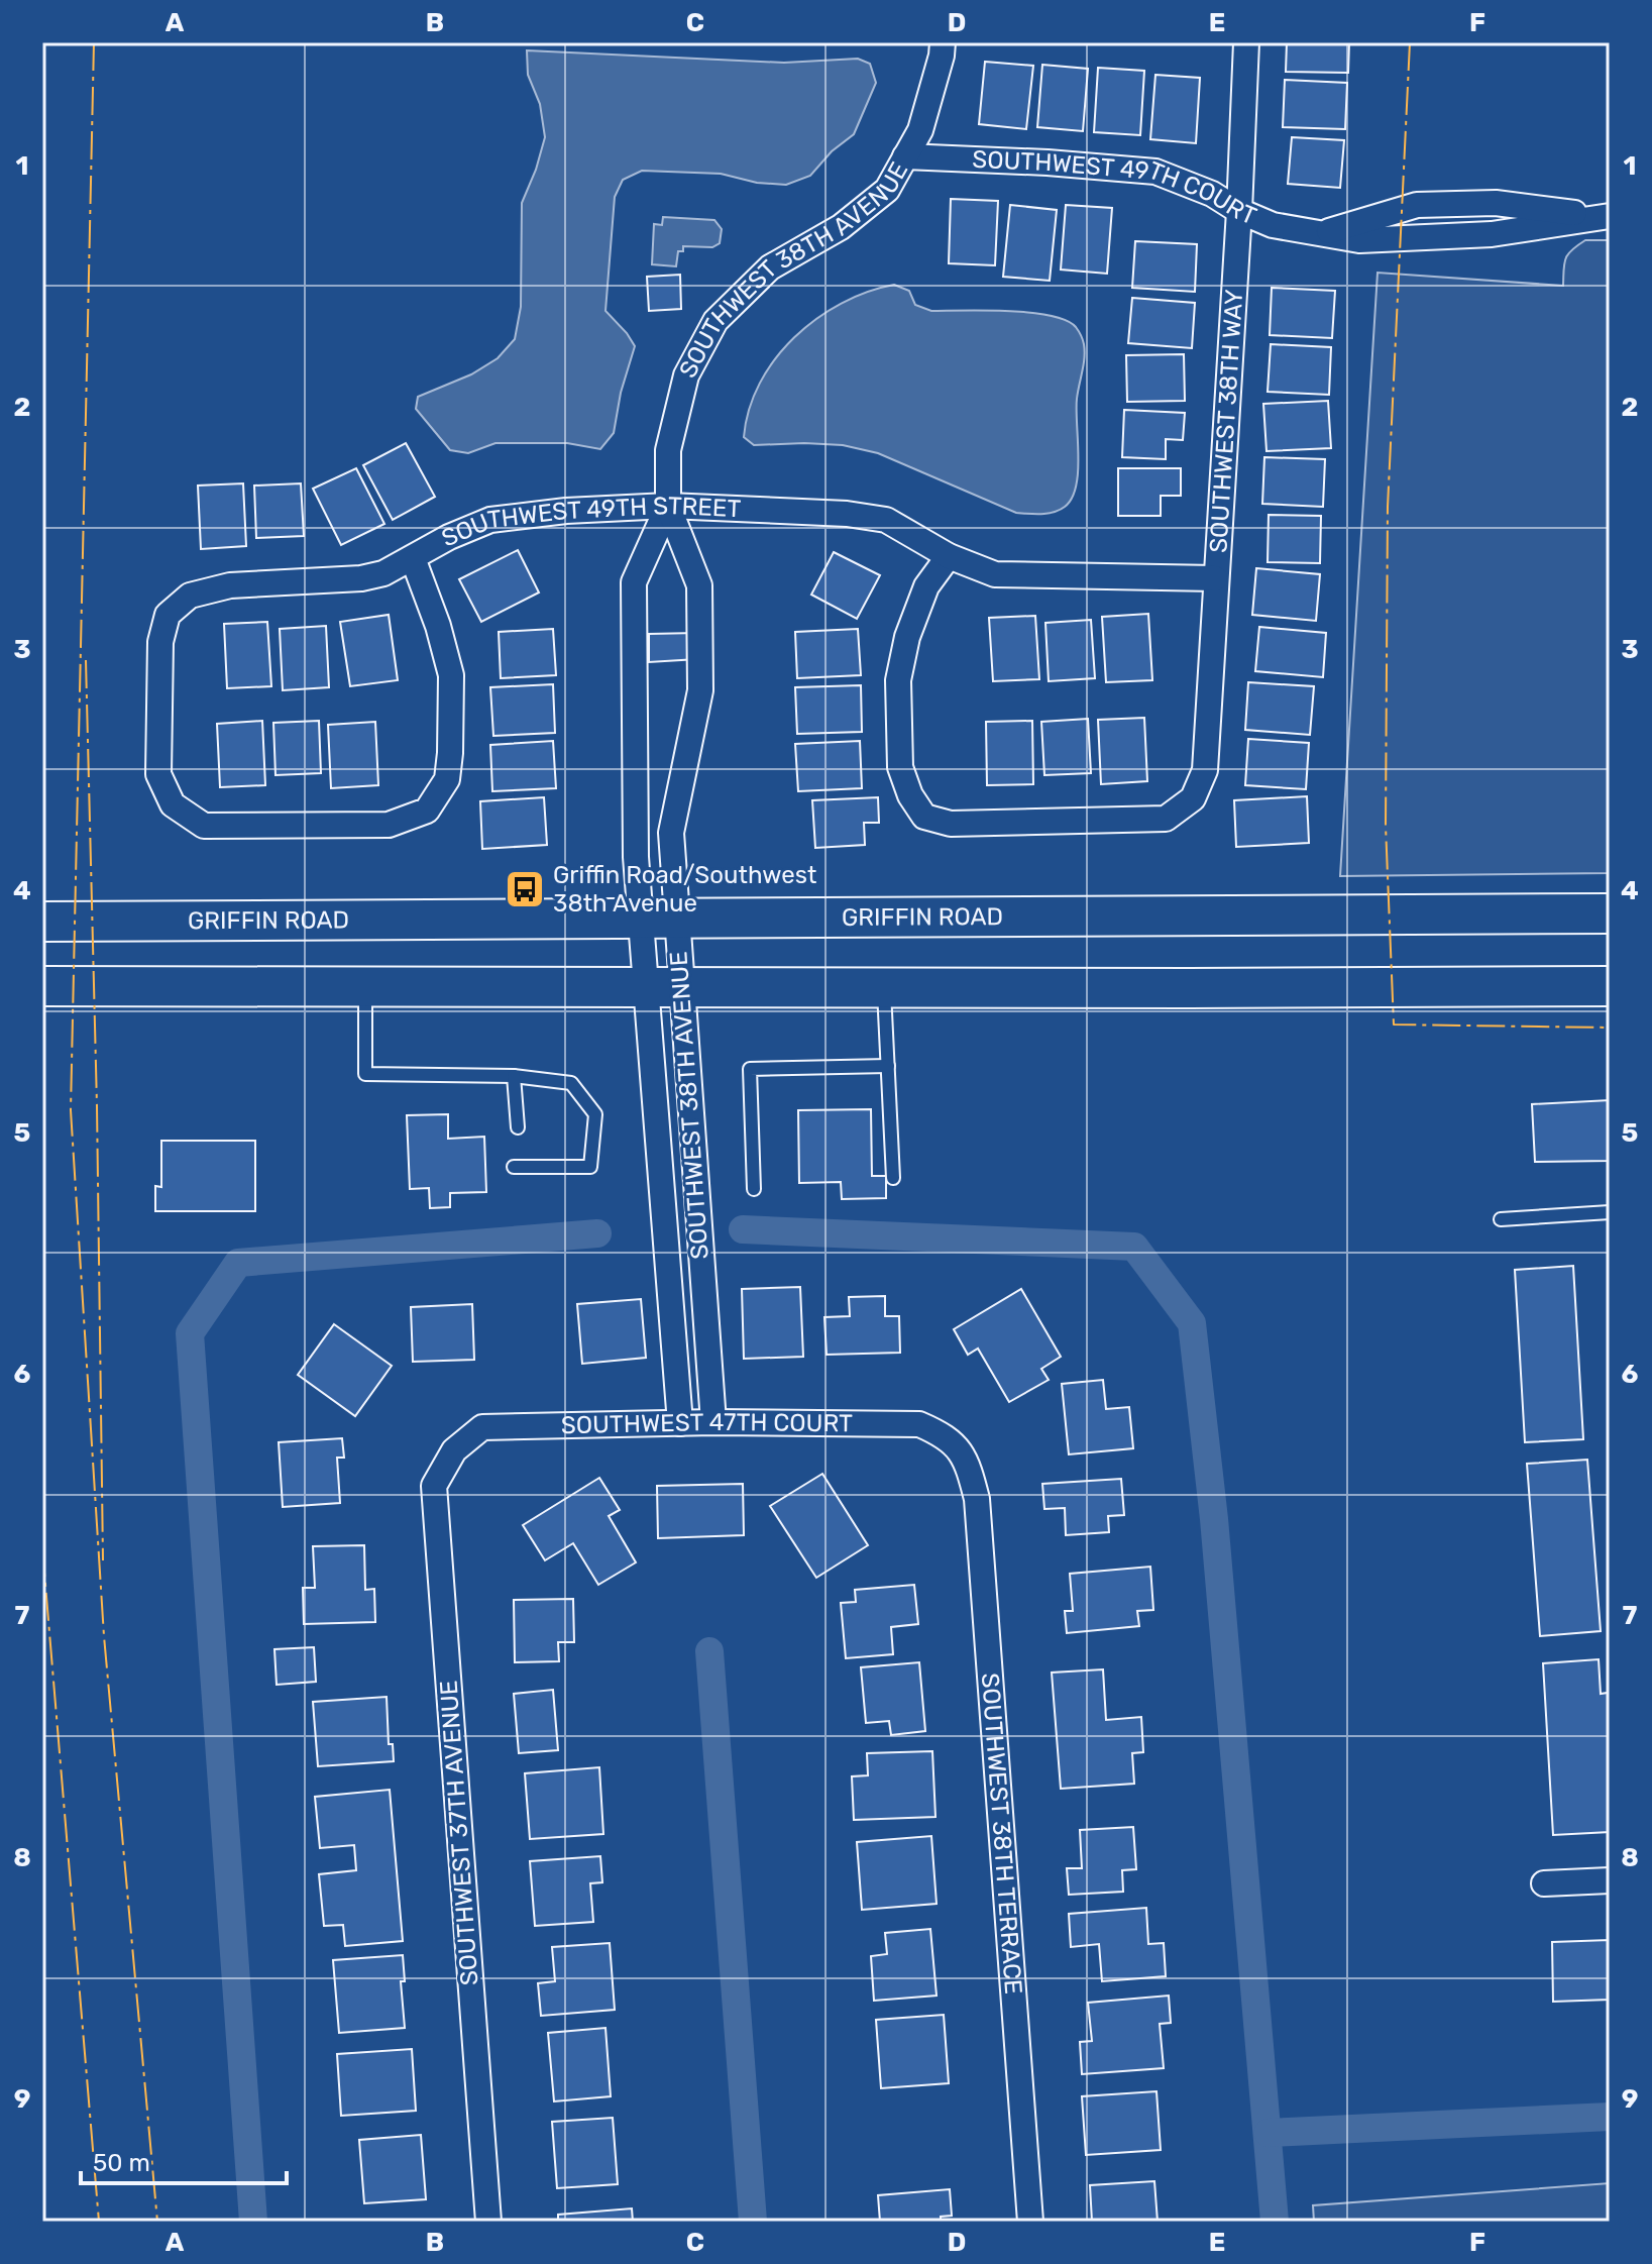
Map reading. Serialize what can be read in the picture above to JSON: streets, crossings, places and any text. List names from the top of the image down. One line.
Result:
{"streets":{"main road":["GRIFFIN ROAD"],"street":["SOUTHWEST 49TH COURT","SOUTHWEST 38TH AVENUE","SOUTHWEST 38TH WAY","SOUTHWEST 49TH STREET","SOUTHWEST 47TH COURT","SOUTHWEST 37TH AVENUE","SOUTHWEST 38TH TERRACE"]},"crossings":[["SOUTHWEST 49TH COURT","SOUTHWEST 38TH AVENUE"],["SOUTHWEST 49TH COURT","SOUTHWEST 38TH WAY"],["SOUTHWEST 38TH AVENUE","SOUTHWEST 49TH STREET"],["SOUTHWEST 38TH AVENUE","GRIFFIN ROAD"],["SOUTHWEST 38TH AVENUE","SOUTHWEST 47TH COURT"],["SOUTHWEST 38TH WAY","SOUTHWEST 49TH STREET"],["SOUTHWEST 47TH COURT","SOUTHWEST 37TH AVENUE"],["SOUTHWEST 47TH COURT","SOUTHWEST 38TH TERRACE"]],"places":{"bus stop":["Griffin Road/Southwest 38th Avenue"]},"scale_bar":"50 m","grid":{"columns":["A","B","C","D","E","F"],"rows":["1","2","3","4","5","6","7","8","9"]}}
